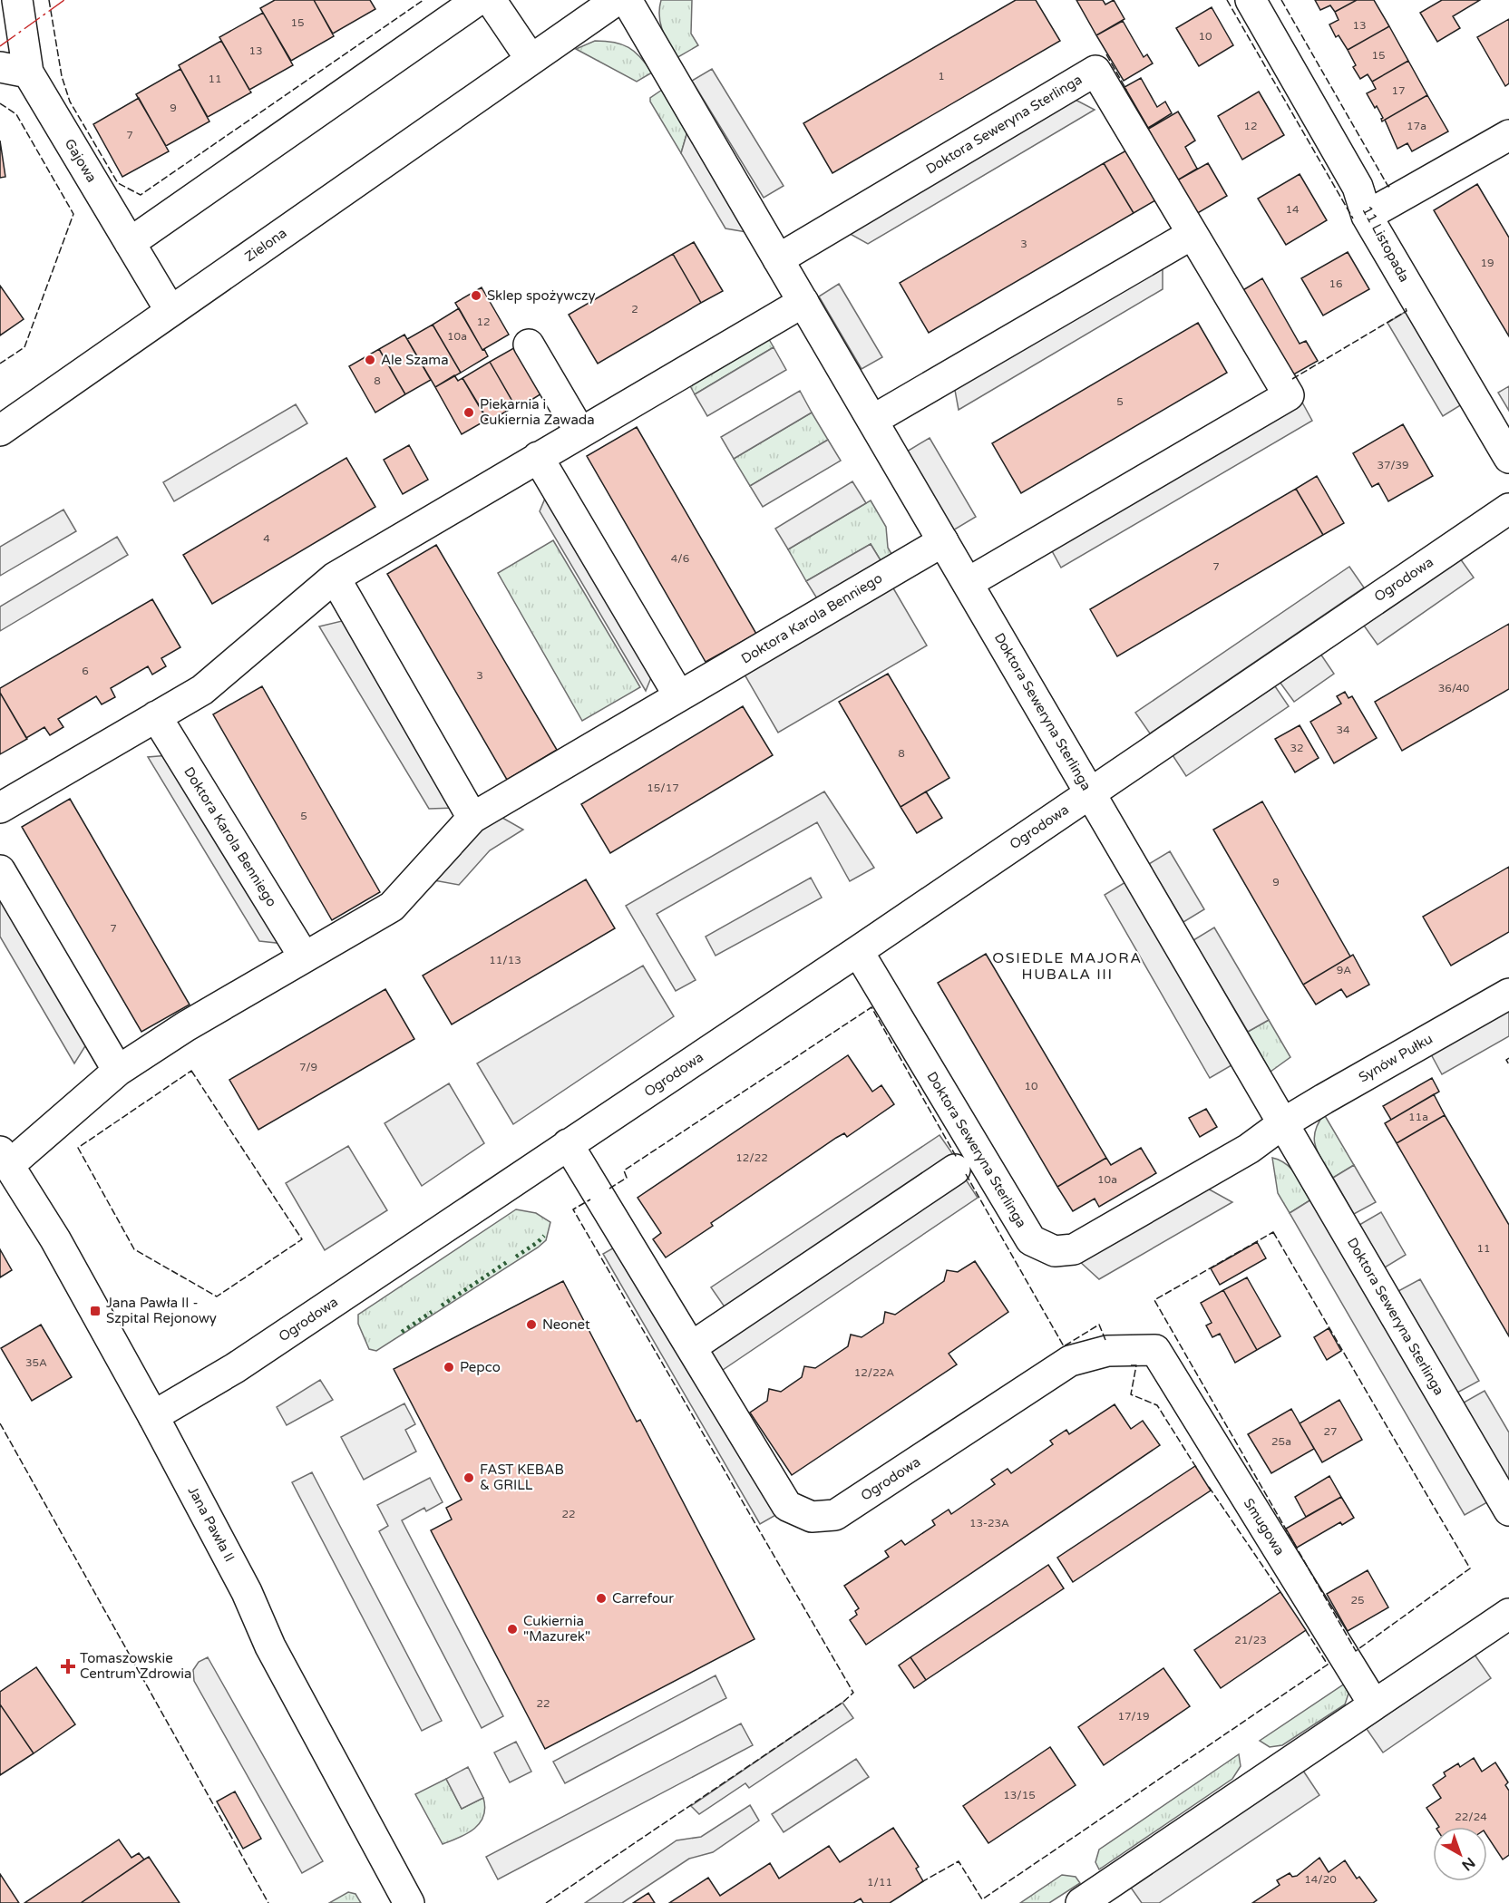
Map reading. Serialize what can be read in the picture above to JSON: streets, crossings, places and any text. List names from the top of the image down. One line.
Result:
{"streets":{"street":["Doktora Seweryna Sterlinga","Gajowa","11 Listopada","Zielona","Ogrodowa","Doktora Karola Benniego","Synów Pułku","Jana Pawła II","Smugowa"]},"crossings":[["Doktora Seweryna Sterlinga","Ogrodowa"],["Doktora Seweryna Sterlinga","Doktora Karola Benniego"],["Doktora Seweryna Sterlinga","Synów Pułku"],["Gajowa","Zielona"],["Ogrodowa","Jana Pawła II"],["Ogrodowa","Smugowa"],["Doktora Karola Benniego","Jana Pawła II"]],"districts":["OSIEDLE MAJORA HUBALA III"],"places":{"other":["Sklep spożywczy","Ale Szama","Piekarnia i Cukiernia Zawada","Neonet","Pepco","FAST KEBAB & GRILL","Carrefour","Cukiernia \"Mazurek\""],"transit":["Jana Pawła II - Szpital Rejonowy"],"health":["Tomaszowskie Centrum Zdrowia"]},"house_numbers":["15","13","10","13","15","1","11","17","9","12","17a","7","14","3","19","16","2","12","10a","8","5","37/39","4","4/6","7","6","3","36/40","34","32","8","15/17","5","9","7","11/13","9A","7/9","10","11a","12/22","10a","11","35A","12/22A","27","25a","22","13-23A","25","21/23","22","17/19","13/15","22/24","14/20","1/11"],"north":"bottom right"}
